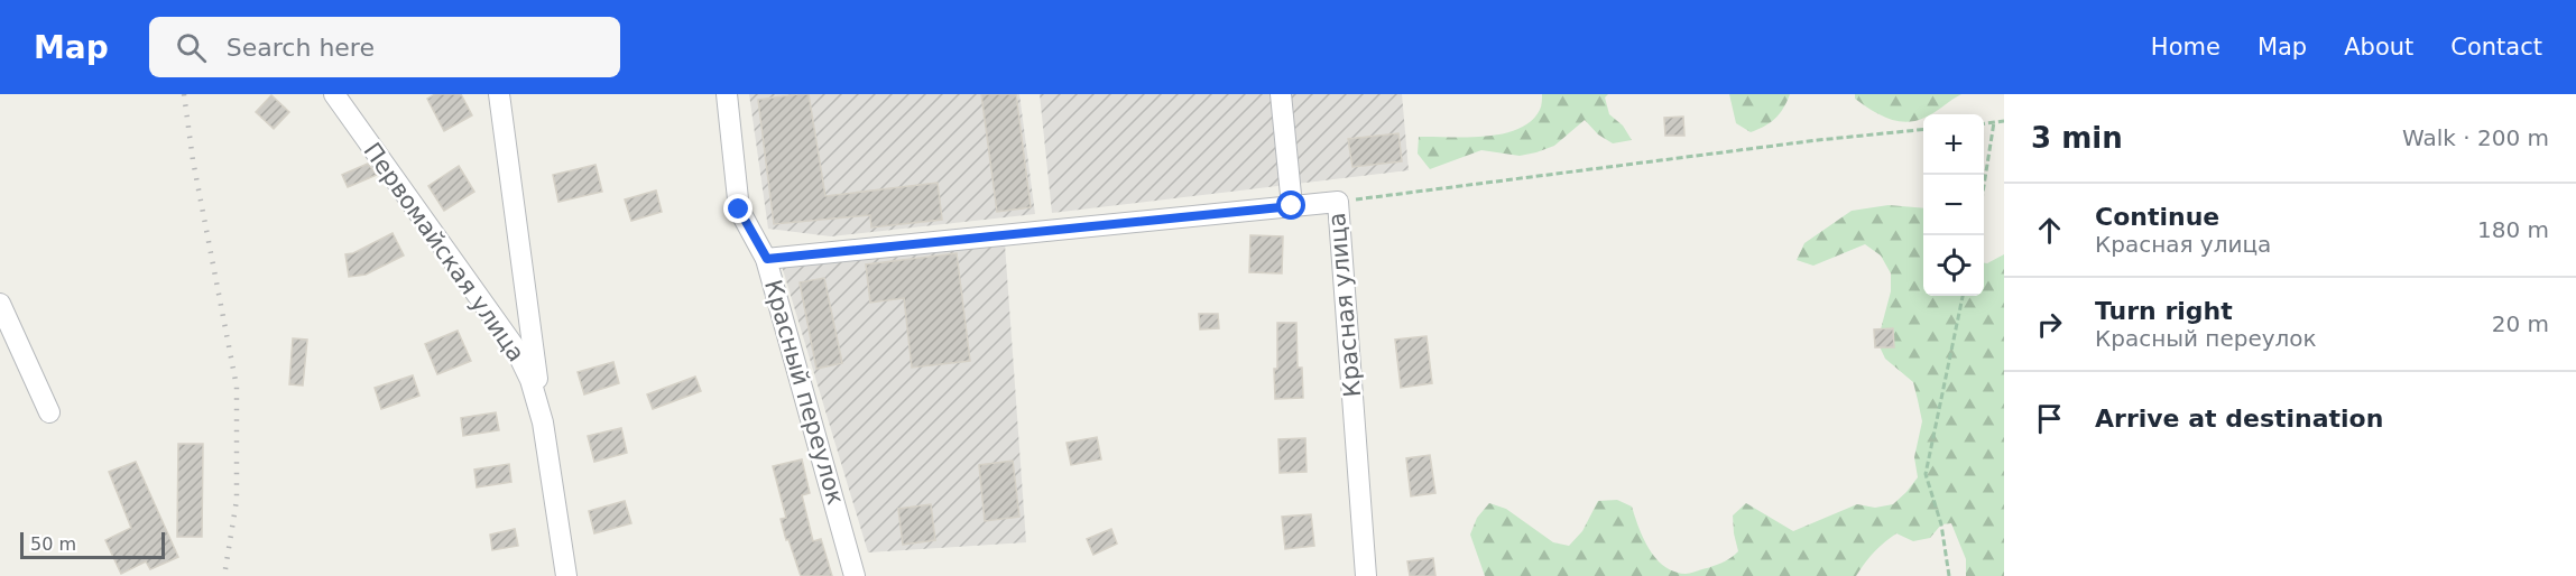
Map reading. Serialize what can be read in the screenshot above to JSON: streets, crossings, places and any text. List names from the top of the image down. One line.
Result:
{"streets":{"street":["Первомайская улица","Красная улица","Красный переулок"]},"crossings":[["Красная улица","Красный переулок"]],"scale_bar":"50 m","page":{"header":"Map","search":"Search here","nav":["Home","Map","About","Contact"],"heading":["3 min","Walk · 200 m"],"map_buttons":["+","−"],"list":[["Continue","Красная улица","180 m"],["Turn right","Красный переулок","20 m"],"Arrive at destination"],"scale":"50 m"}}
